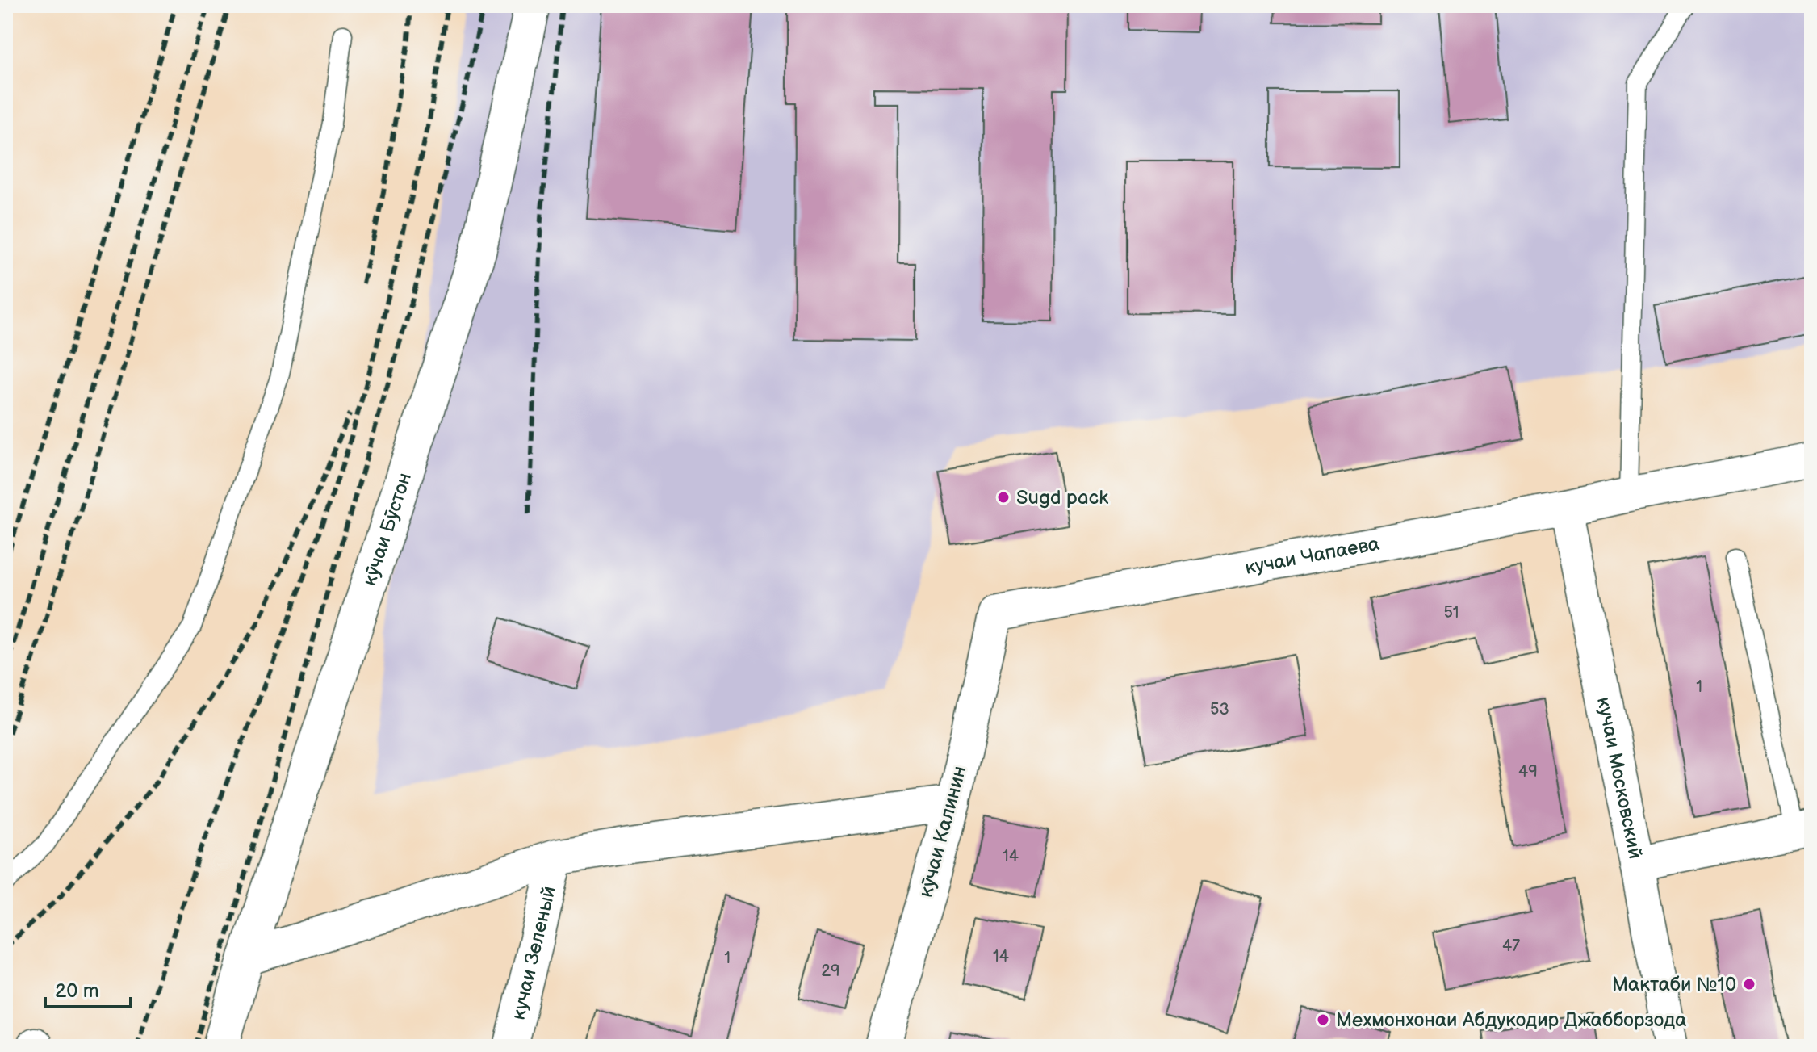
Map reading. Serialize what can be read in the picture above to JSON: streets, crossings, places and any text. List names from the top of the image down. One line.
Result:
{"streets":{"main road":["кӯчаи Бӯстон","кӯчаи Калинин"],"street":["кучаи Чапаева","кучаи Московский","кучаи Зеленый"]},"crossings":[["кучаи Чапаева","кучаи Московский"],["кучаи Чапаева","кӯчаи Калинин"]],"places":["Sugd pack","Мактаби №10","Мехмонхонаи Абдукодир Джабборзода"],"house_numbers":["51","1","53","49","14","47","14","1","29"],"scale_bar":"20 m"}
